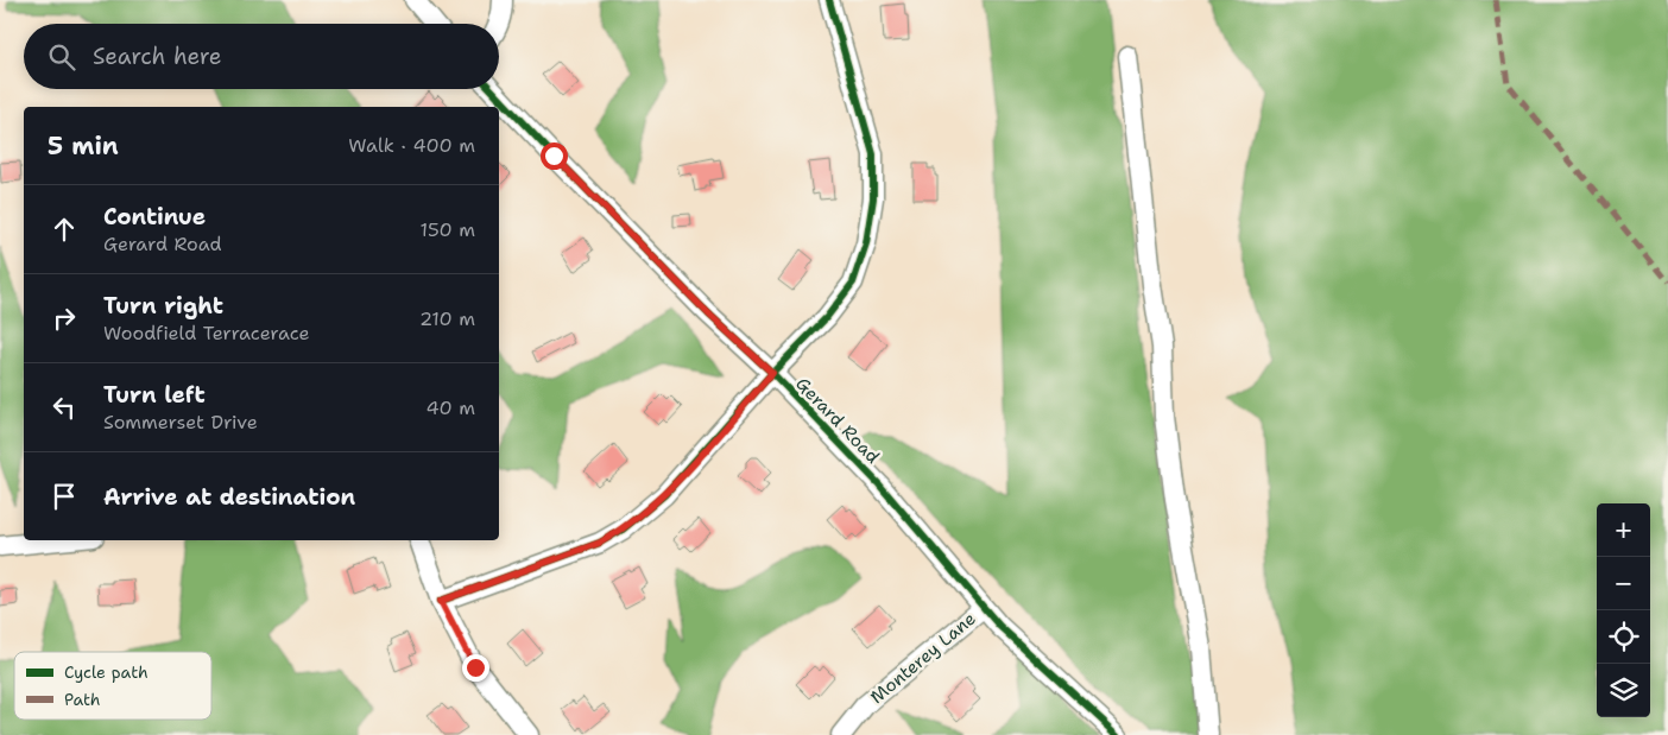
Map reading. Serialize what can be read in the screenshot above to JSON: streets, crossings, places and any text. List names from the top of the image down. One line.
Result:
{"streets":{"street":["Gerard Road","Monterey Lane"]},"crossings":[["Gerard Road","Monterey Lane"]],"legend":["Cycle path","Path"],"page":{"search":"Search here","heading":["5 min","Walk · 400 m"],"list":[["Continue","Gerard Road","150 m"],["Turn right","Woodfield Terracerace","210 m"],["Turn left","Sommerset Drive","40 m"],"Arrive at destination"],"map_buttons":["+","−"]}}
